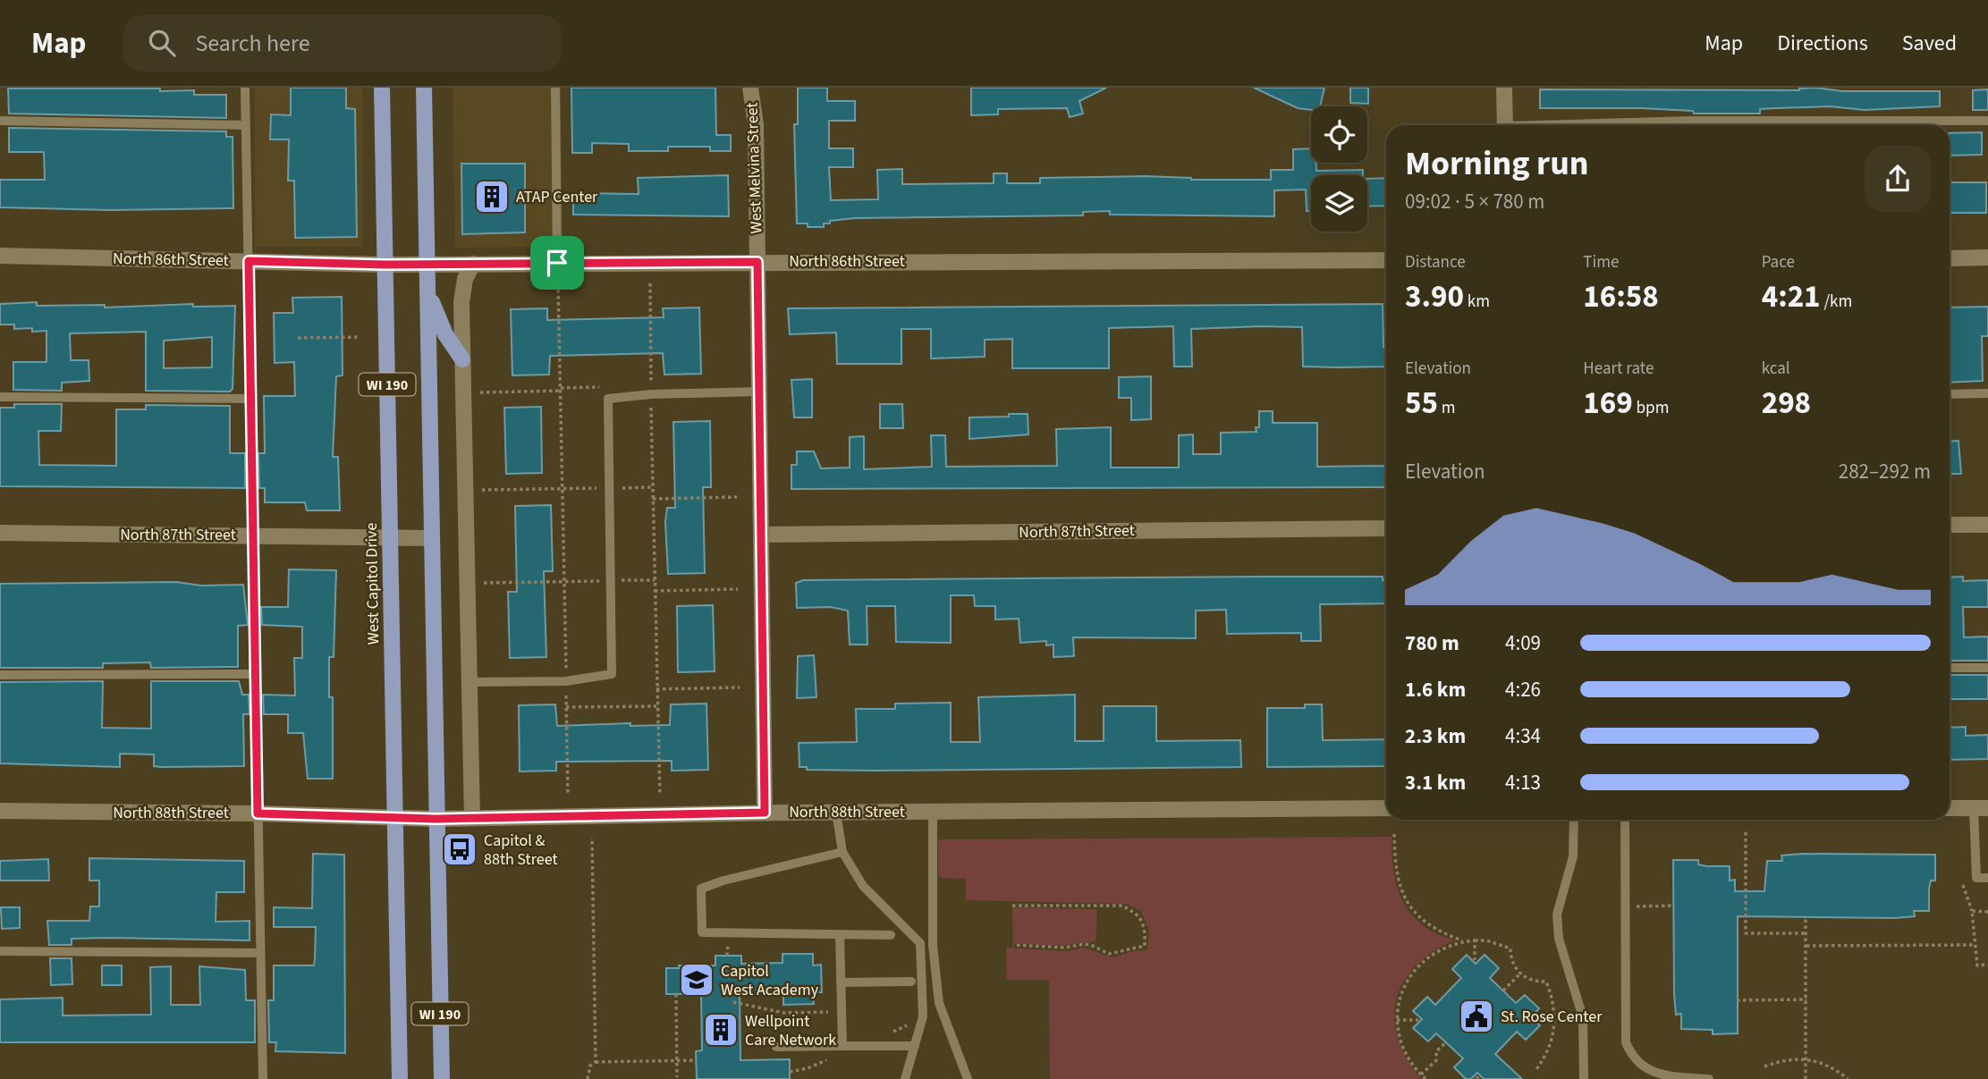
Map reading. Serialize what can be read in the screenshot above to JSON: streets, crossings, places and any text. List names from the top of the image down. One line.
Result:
{"streets":{"main road":["WI 190","West Capitol Drive"],"street":["West Melvina Street","North 86th Street","North 87th Street","North 88th Street"]},"crossings":[["West Melvina Street","North 86th Street"],["West Melvina Street","North 87th Street"],["West Melvina Street","North 88th Street"],["North 86th Street","WI 190"],["North 86th Street","West Capitol Drive"],["WI 190","North 87th Street"],["WI 190","North 88th Street"],["North 87th Street","West Capitol Drive"],["West Capitol Drive","North 88th Street"]],"places":{"building":["ATAP Center","Wellpoint Care Network"],"bus stop":["Capitol & 88th Street"],"school or university":["Capitol West Academy"],"public building":["St. Rose Center"]},"page":{"header":"Map","search":"Search here","nav":["Map","Directions","Saved"],"heading":["Morning run","09:02 · 5 × 780 m"],"stats":[["Distance","3.90 km"],["Time","16:58"],["Pace","4:21 /km"],["Elevation","55 m"],["Heart rate","169 bpm"],["kcal","298"]],"chart":["Elevation","282–292 m"],"list":[{"name":"780 m","note":"4:09"},{"name":"1.6 km","note":"4:26"},{"name":"2.3 km","note":"4:34"},{"name":"3.1 km","note":"4:13"}]}}
